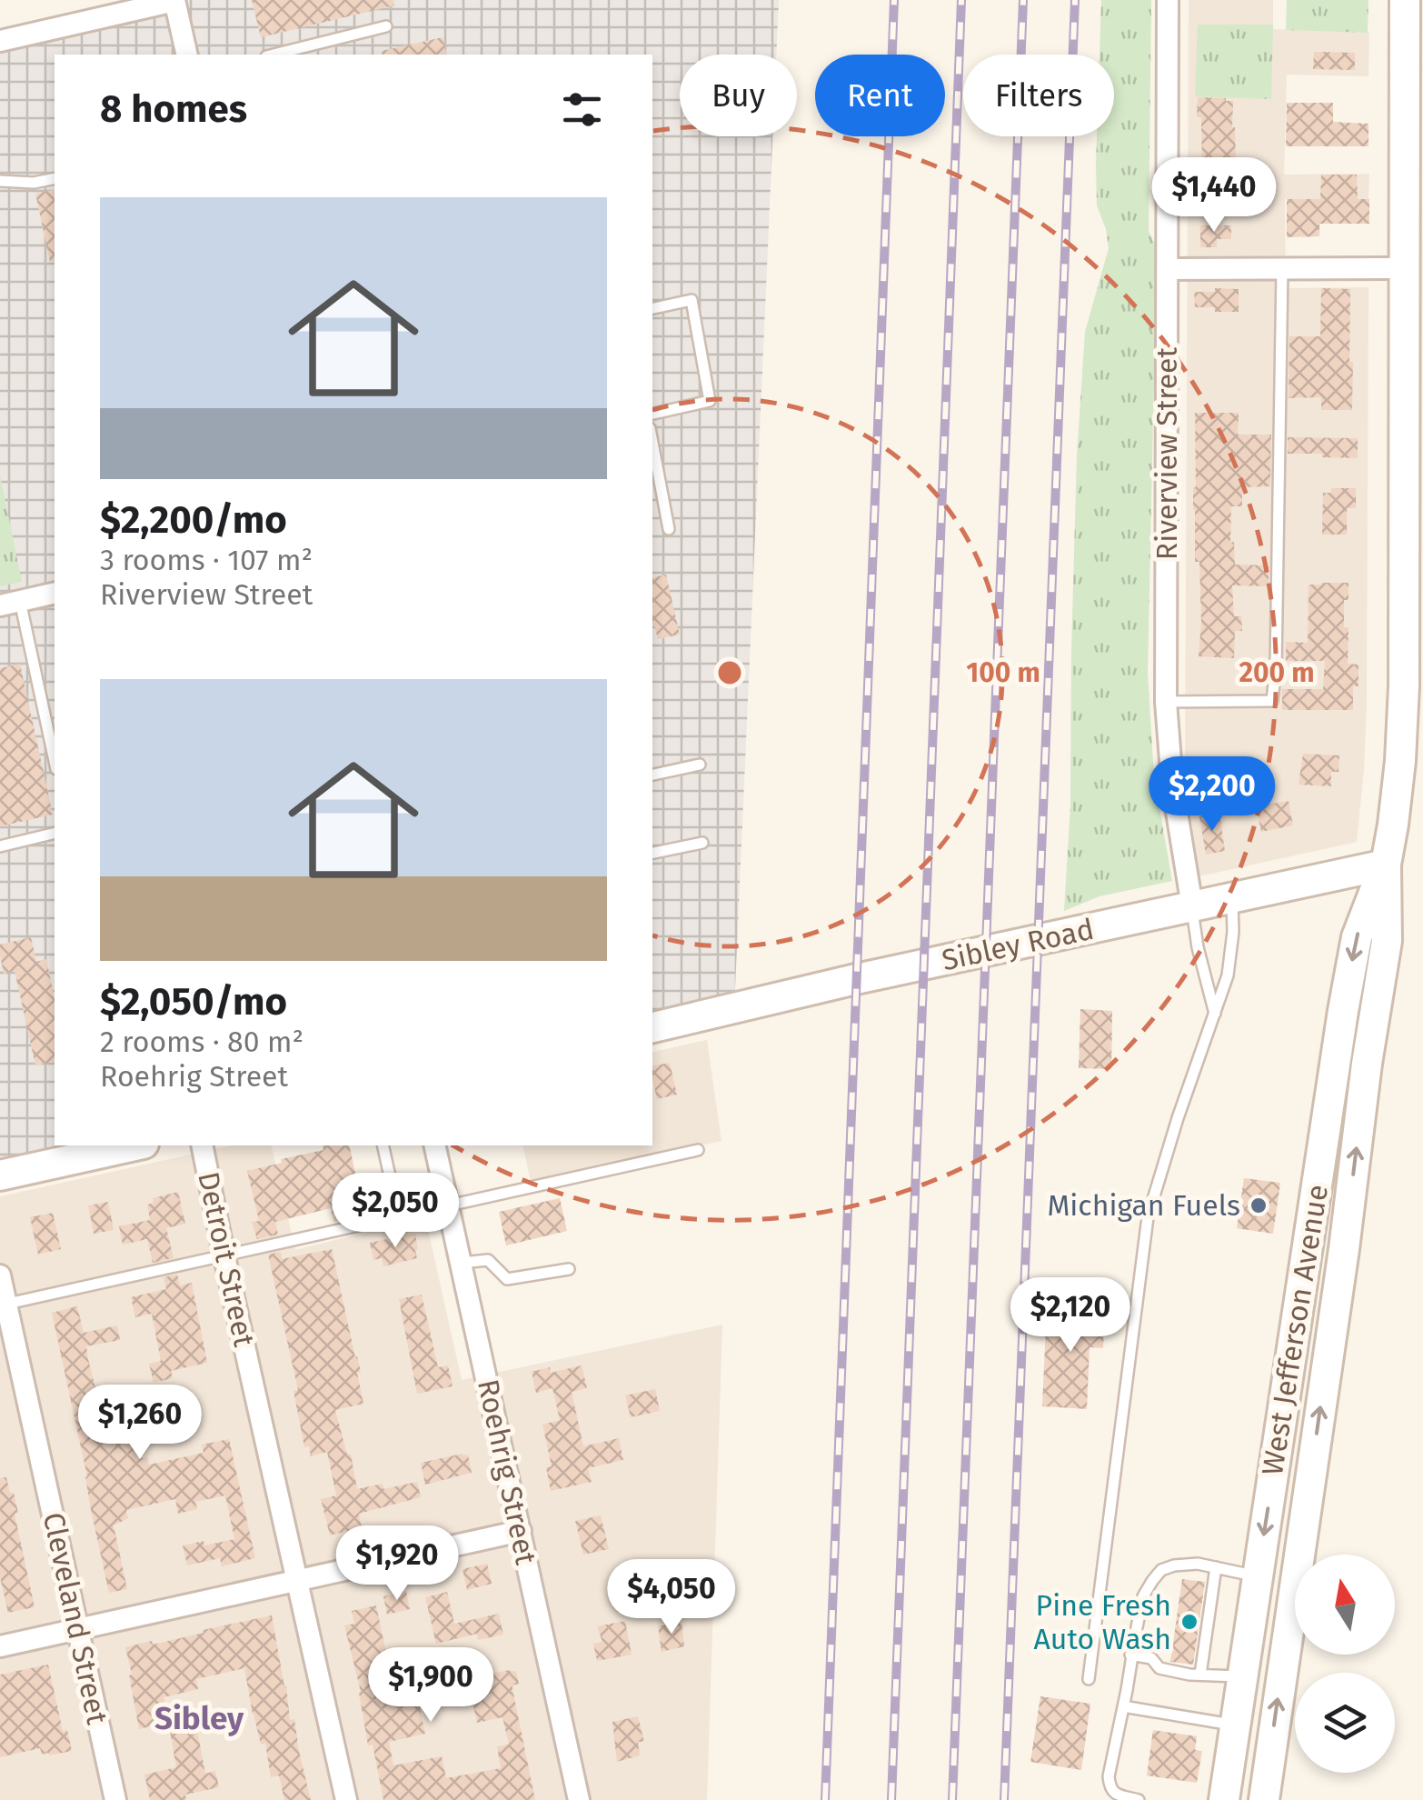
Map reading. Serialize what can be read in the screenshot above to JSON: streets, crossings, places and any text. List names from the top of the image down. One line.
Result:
{"streets":{"main road":["Sibley Road","West Jefferson Avenue"],"street":["Riverview Street","Detroit Street","Roehrig Street","Cleveland Street"]},"crossings":[["Riverview Street","Sibley Road"],["Sibley Road","West Jefferson Avenue"]],"districts":["Sibley"],"places":["Michigan Fuels","Pine Fresh Auto Wash"],"north":"top","page":{"chip":["Buy","Rent","Filters"],"heading":"8 homes","price":["$1,440","$2,200","$2,050","$2,120","$1,260","$1,920","$4,050","$1,900"],"list":[{"name":"$2,200/mo","note":"3 rooms · 107 m² · Riverview Street"},{"name":"$2,050/mo","note":"2 rooms · 80 m² · Roehrig Street"}]},"rings":["100 m","200 m"]}
